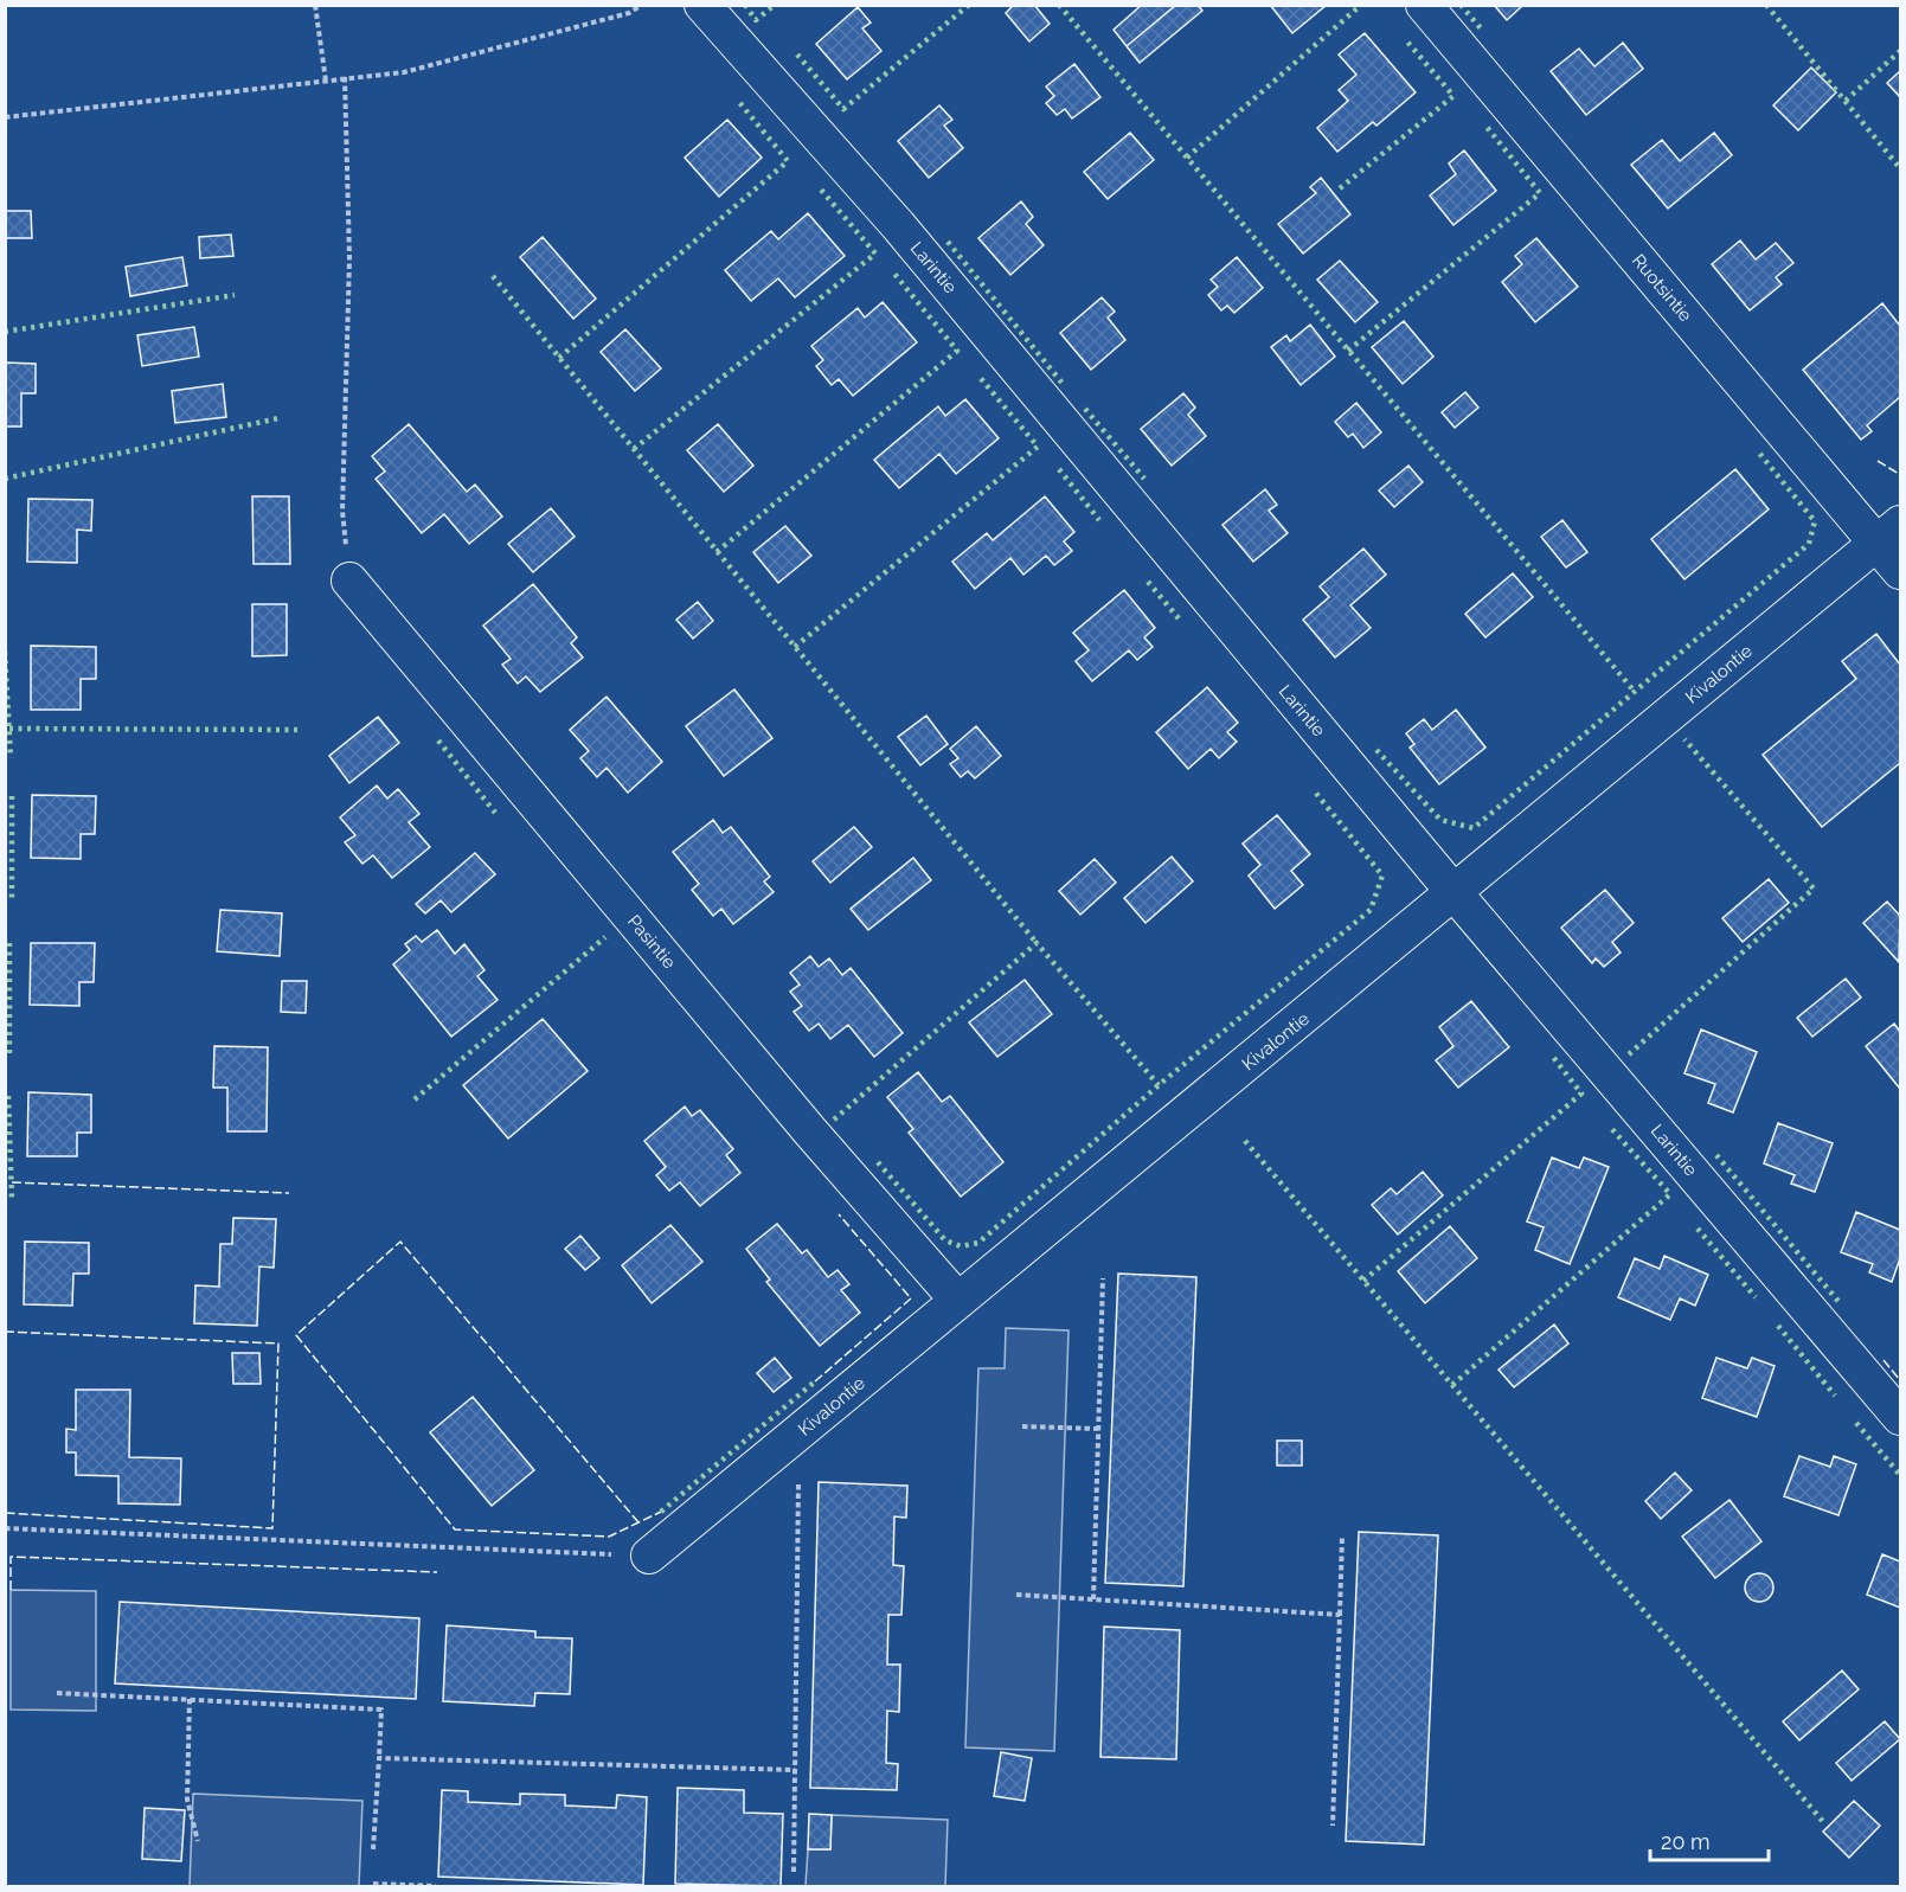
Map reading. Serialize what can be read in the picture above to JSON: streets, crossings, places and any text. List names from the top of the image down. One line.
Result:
{"streets":{"street":["Larintie","Ruotsintie","Kivalontie","Pasintie"]},"crossings":[["Larintie","Kivalontie"],["Ruotsintie","Kivalontie"],["Kivalontie","Pasintie"]],"scale_bar":"20 m"}
